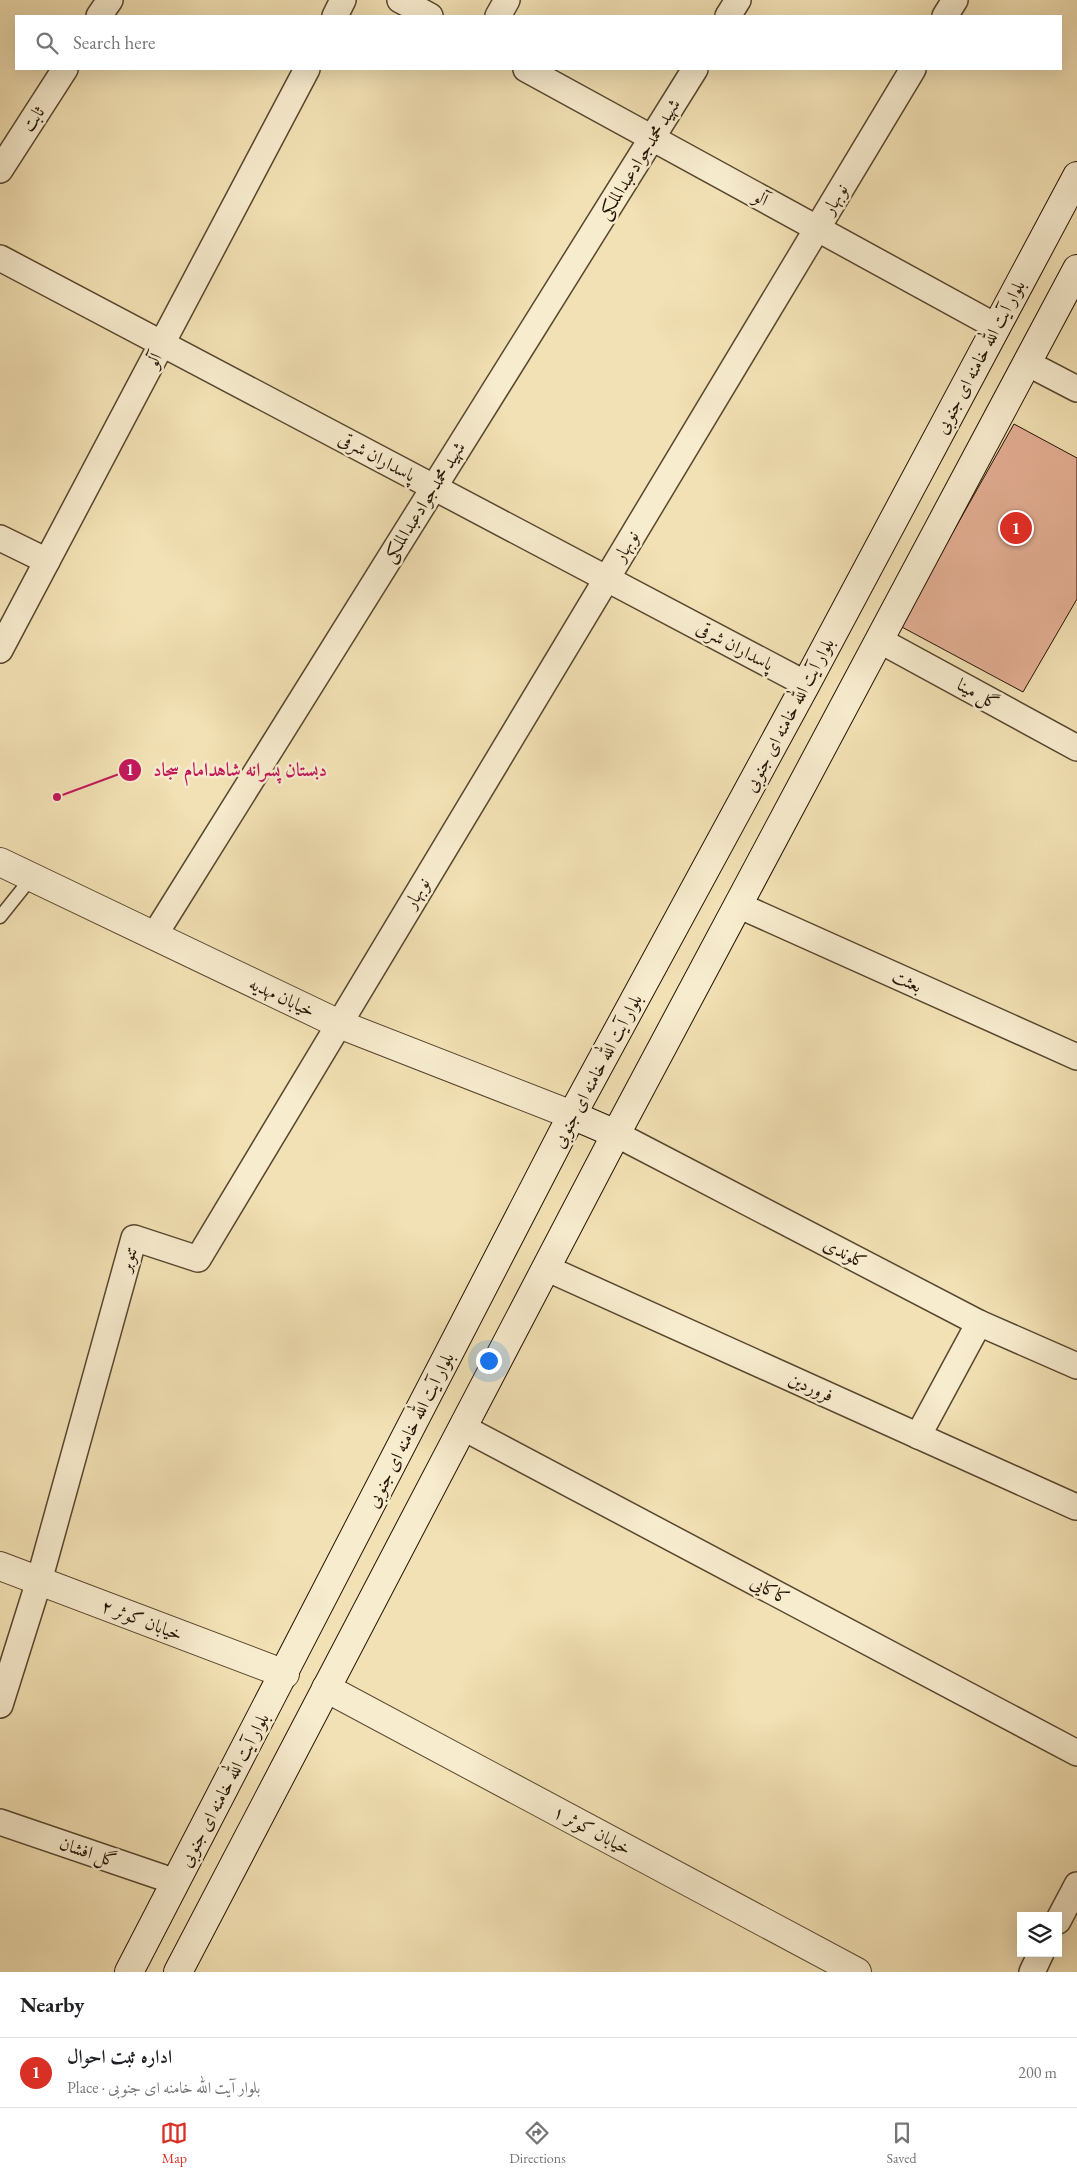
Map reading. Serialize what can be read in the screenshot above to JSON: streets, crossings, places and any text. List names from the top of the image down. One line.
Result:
{"streets":{"main road":["بلوار آیت الله خامنه ای جنوبی","خیابان مهدیه","خیابان کوثر ۲","خیابان کوثر ۱"],"street":["ثابت","شهید محمدجوادعبدالملکی","آلو","نوبهار","پاسداران شرقی","گل مینا","بعثت","کلوندی","تنوبر","فروردین","کاکایی","گل افشان"]},"crossings":[["شهید محمدجوادعبدالملکی","آلو"],["شهید محمدجوادعبدالملکی","پاسداران شرقی"],["شهید محمدجوادعبدالملکی","خیابان مهدیه"],["آلو","نوبهار"],["آلو","بلوار آیت الله خامنه ای جنوبی"],["آلو","پاسداران شرقی"],["نوبهار","پاسداران شرقی"],["نوبهار","خیابان مهدیه"],["نوبهار","تنوبر"],["بلوار آیت الله خامنه ای جنوبی","پاسداران شرقی"],["بلوار آیت الله خامنه ای جنوبی","خیابان مهدیه"],["بلوار آیت الله خامنه ای جنوبی","خیابان کوثر ۲"],["بلوار آیت الله خامنه ای جنوبی","گل افشان"],["خیابان مهدیه","کلوندی"],["خیابان مهدیه","تنوبر"],["تنوبر","خیابان کوثر ۲"]],"places":["دبستان پسرانه شاهدامام سجاد"],"page":{"search":"Search here","pins":"1","heading":"Nearby","list":[{"mark":"1","name":"اداره ثبت احوال","note":"Place · بلوار آیت الله خامنه ای جنوبی","value":"200 m"}],"nav":["Map","Directions","Saved"]}}
